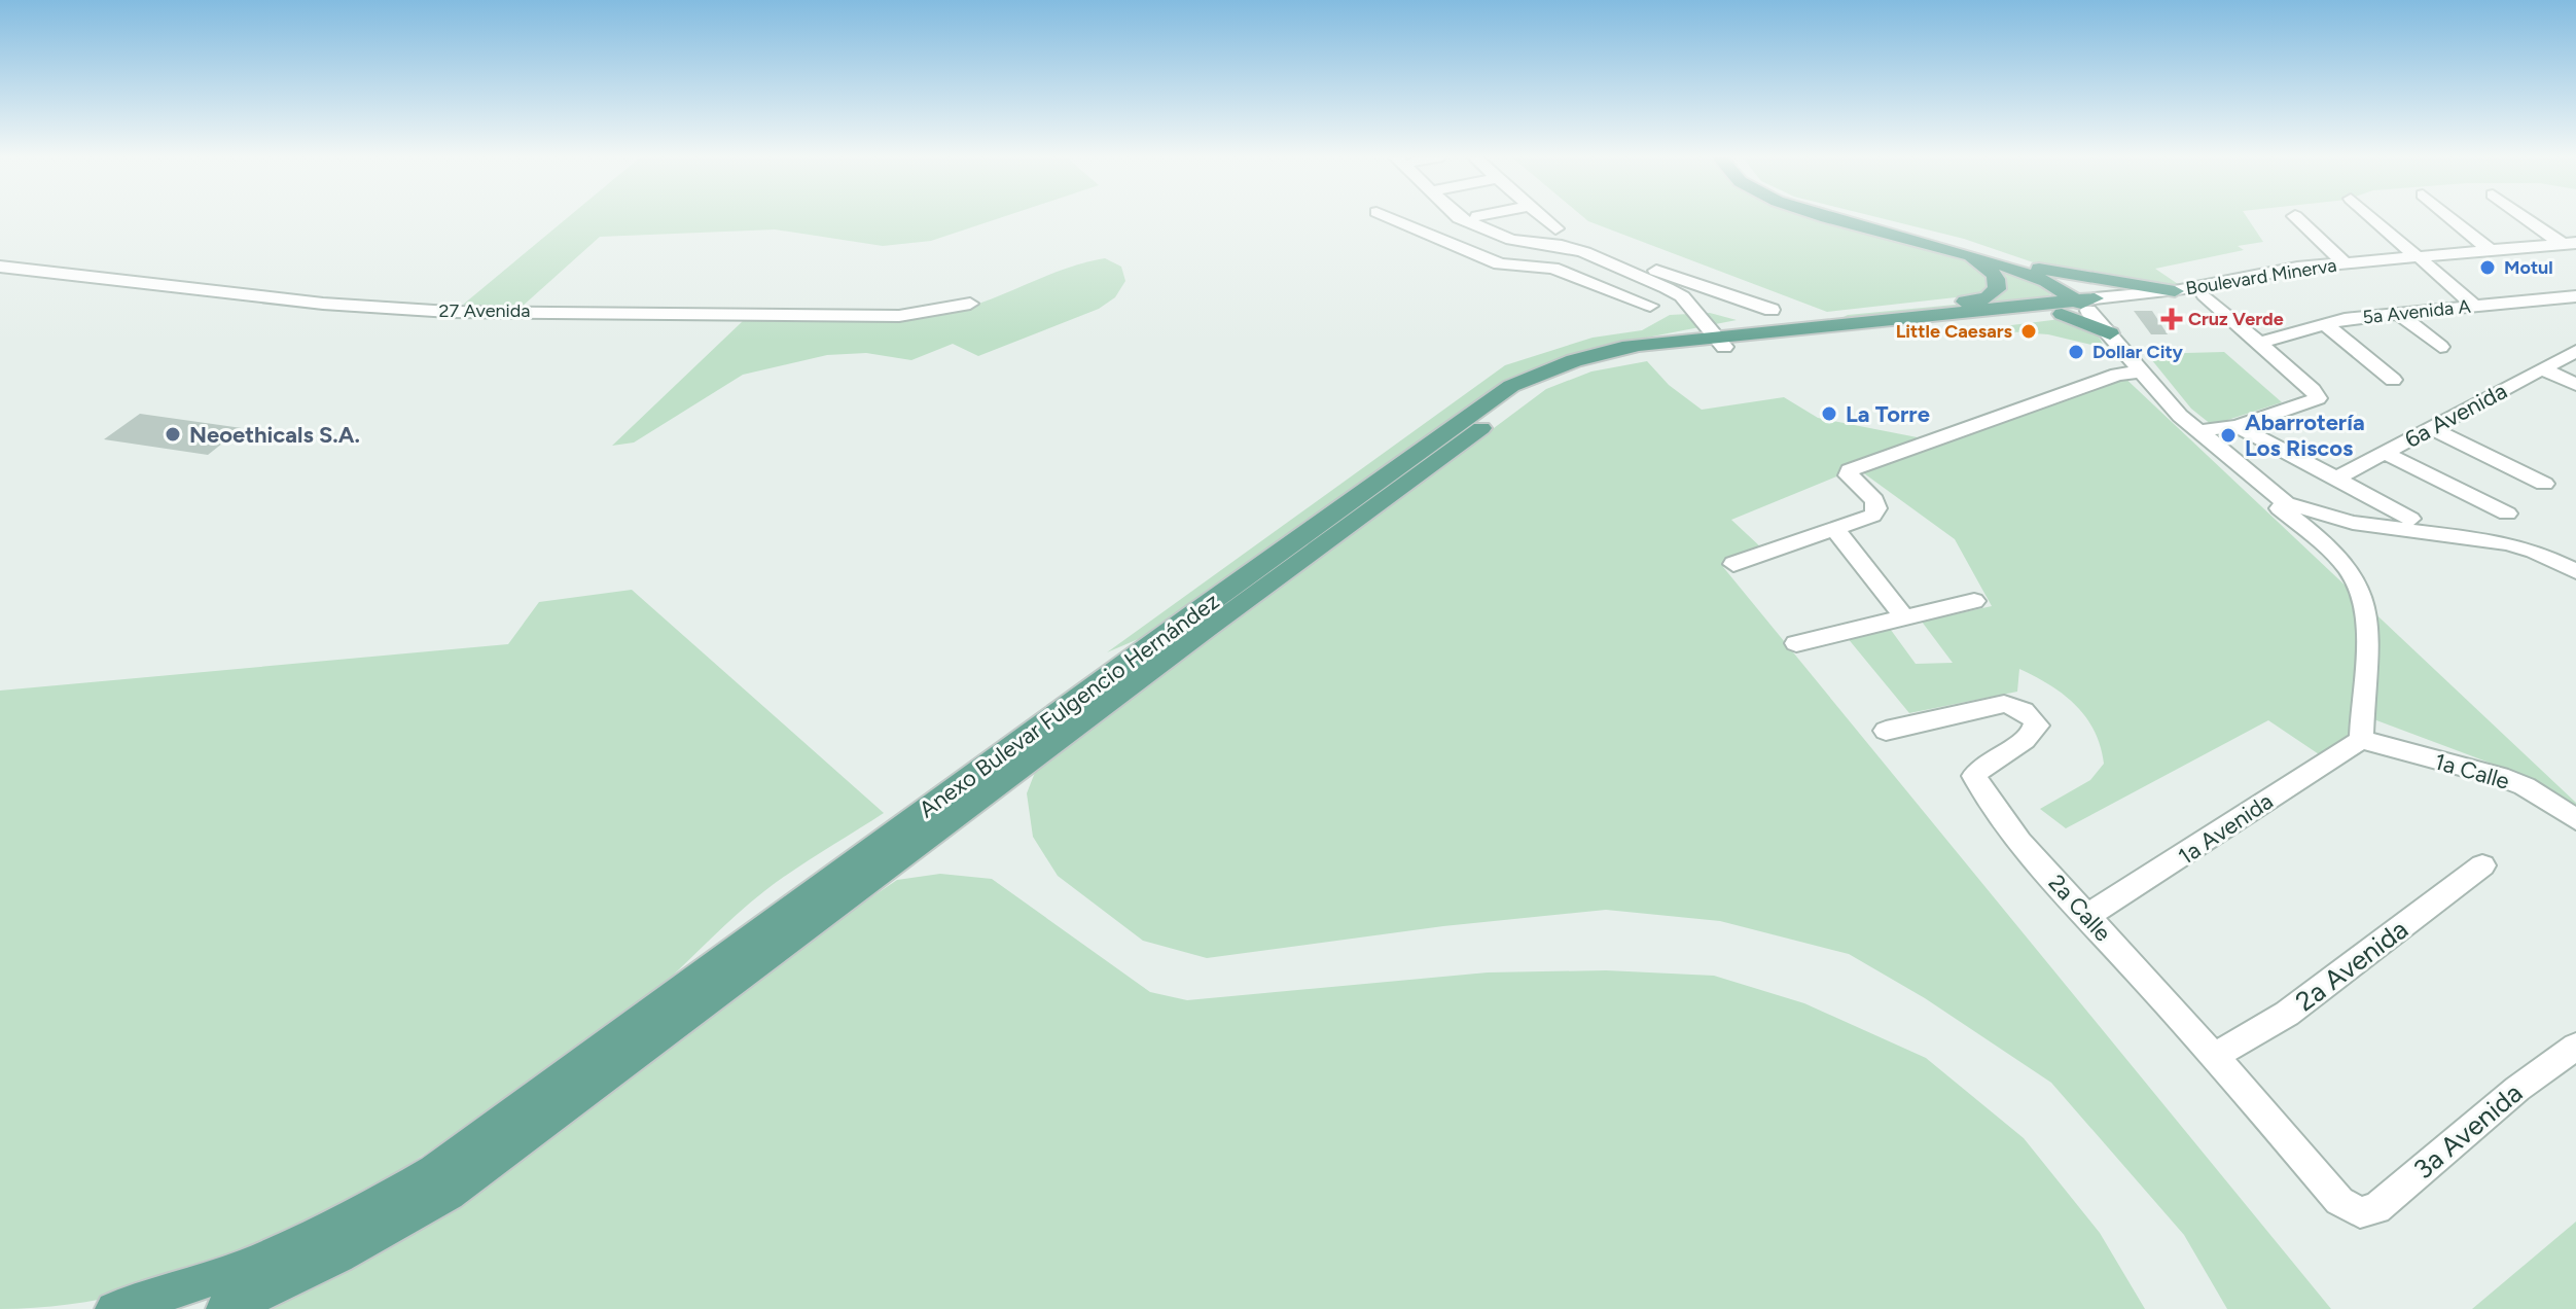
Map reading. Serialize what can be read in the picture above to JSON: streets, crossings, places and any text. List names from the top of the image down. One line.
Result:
{"streets":{"main road":["Anexo Bulevar Fulgencio Hernández"],"street":["Boulevard Minerva","27 Avenida","5a Avenida A","6a Avenida","1a Calle","1a Avenida","2a Calle","2a Avenida","3a Avenida"]},"crossings":[["Boulevard Minerva","Anexo Bulevar Fulgencio Hernández"],["1a Calle","1a Avenida"],["1a Avenida","2a Calle"],["2a Calle","2a Avenida"],["2a Calle","3a Avenida"]],"places":{"other":["Motul","Little Caesars","Dollar City","La Torre","Neoethicals S.A.","Abarrotería Los Riscos"],"health":["Cruz Verde"]}}
